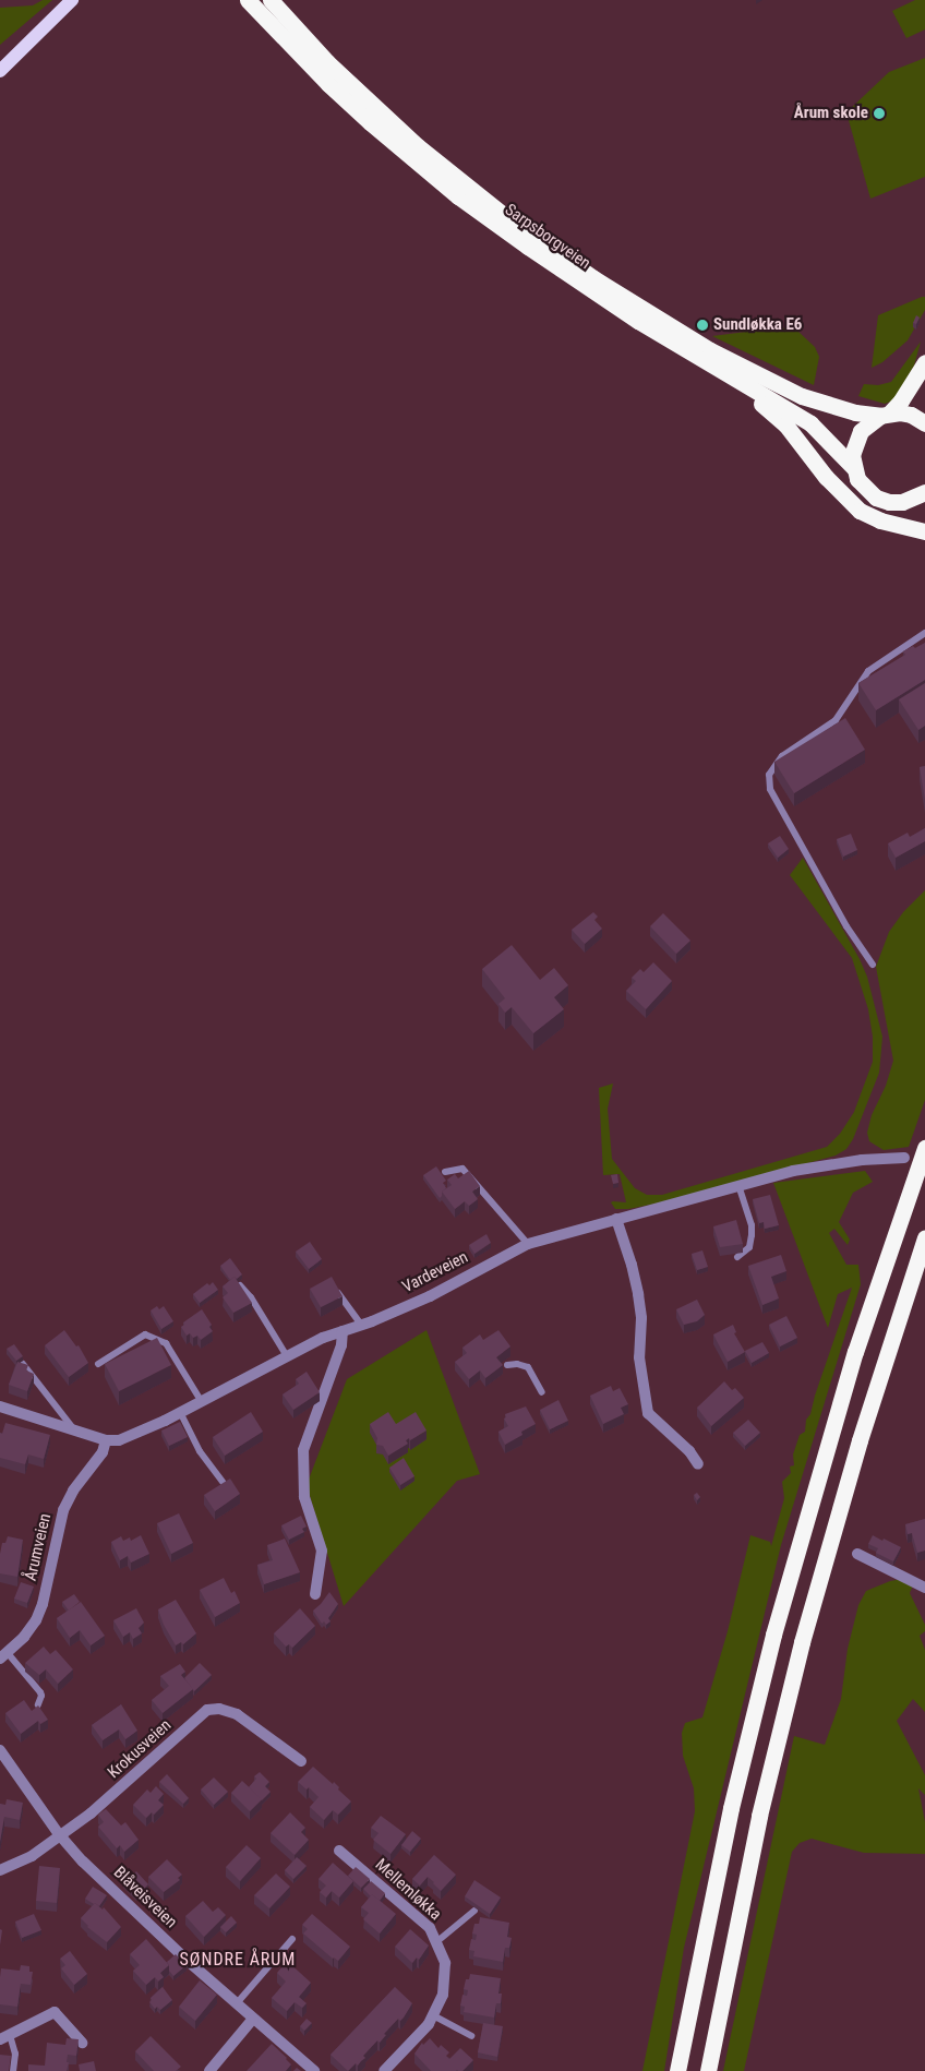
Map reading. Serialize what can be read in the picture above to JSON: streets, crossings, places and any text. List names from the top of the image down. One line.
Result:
{"streets":{"highway":["Sarpsborgveien"],"street":["Vardeveien","Årumveien","Krokusveien","Mellemløkka","Blåveisveien"]},"crossings":[["Vardeveien","Årumveien"],["Krokusveien","Blåveisveien"]],"districts":["SØNDRE ÅRUM"],"places":["Årum skole","Sundløkka E6"]}
